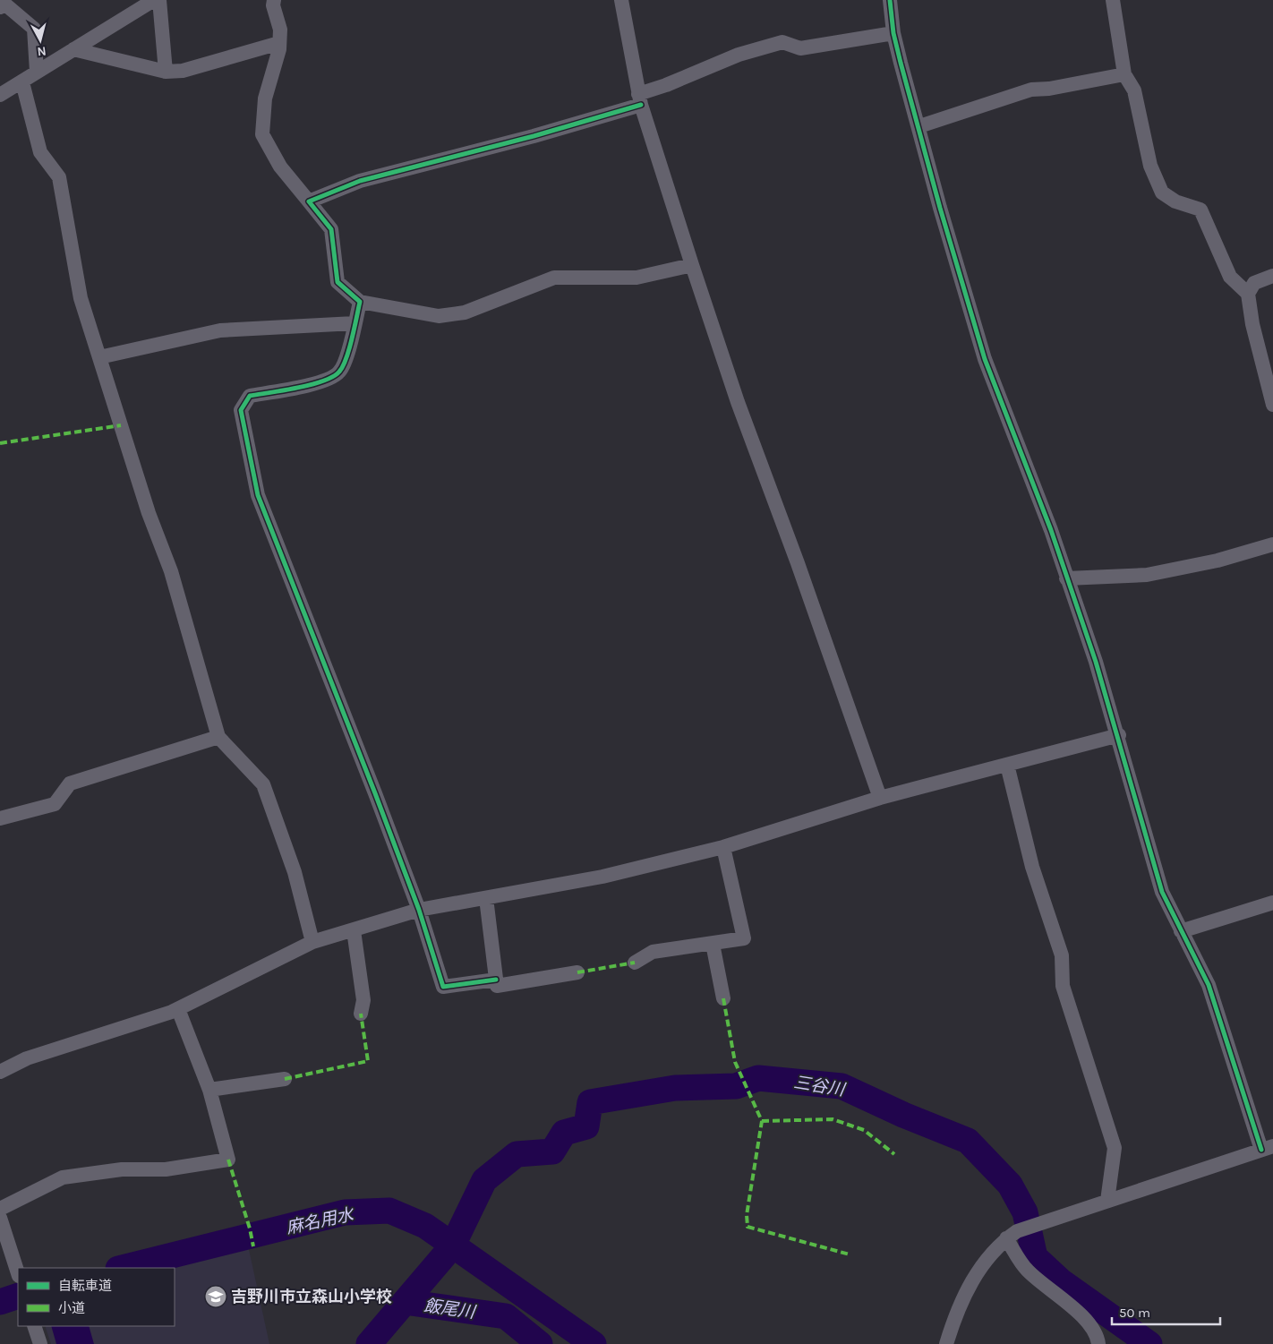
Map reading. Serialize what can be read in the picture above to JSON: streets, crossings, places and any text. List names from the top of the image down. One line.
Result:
{"water":["三谷川","麻名用水","飯尾川"],"places":{"school or university":["吉野川市立森山小学校"]},"legend":["自転車道","小道"],"scale_bar":"50 m","north":"bottom"}
